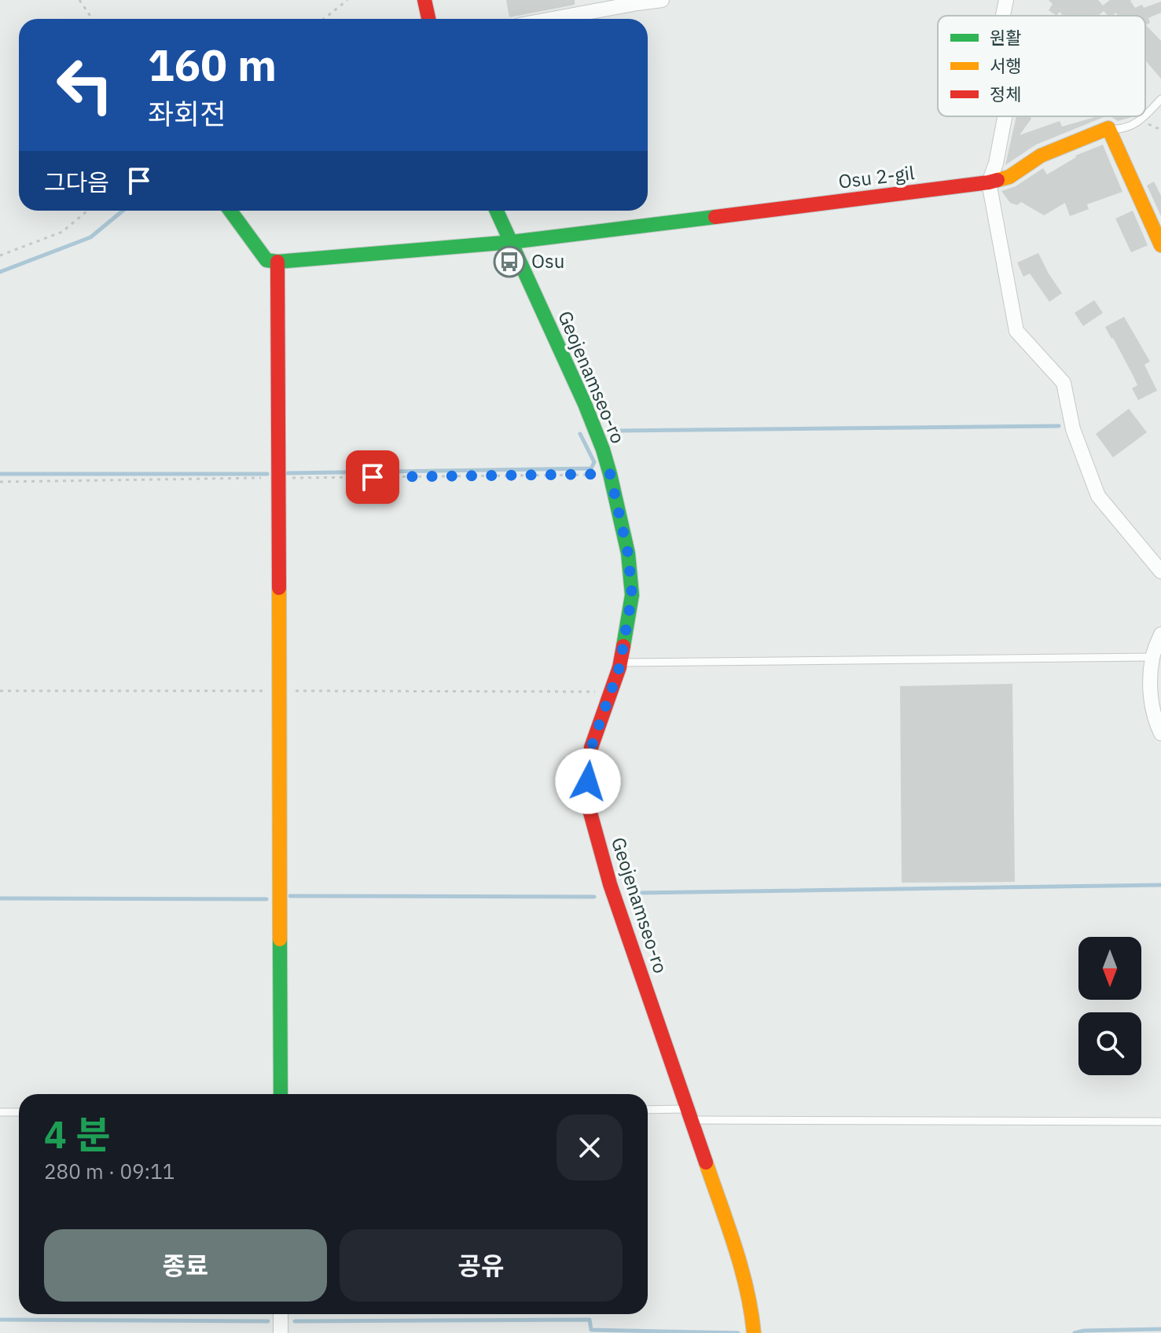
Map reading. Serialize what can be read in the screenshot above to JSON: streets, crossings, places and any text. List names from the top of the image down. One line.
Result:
{"streets":{"street":["Osu 2-gil","Geojenamseo-ro"]},"crossings":[["Osu 2-gil","Geojenamseo-ro"]],"places":{"bus stop":["Osu"]},"legend":["원활","서행","정체"],"north":"bottom","page":{"turn":["160 m","좌회전"],"then":"그다음","heading":["4 분","280 m · 09:11"],"buttons":["종료","공유"]}}
